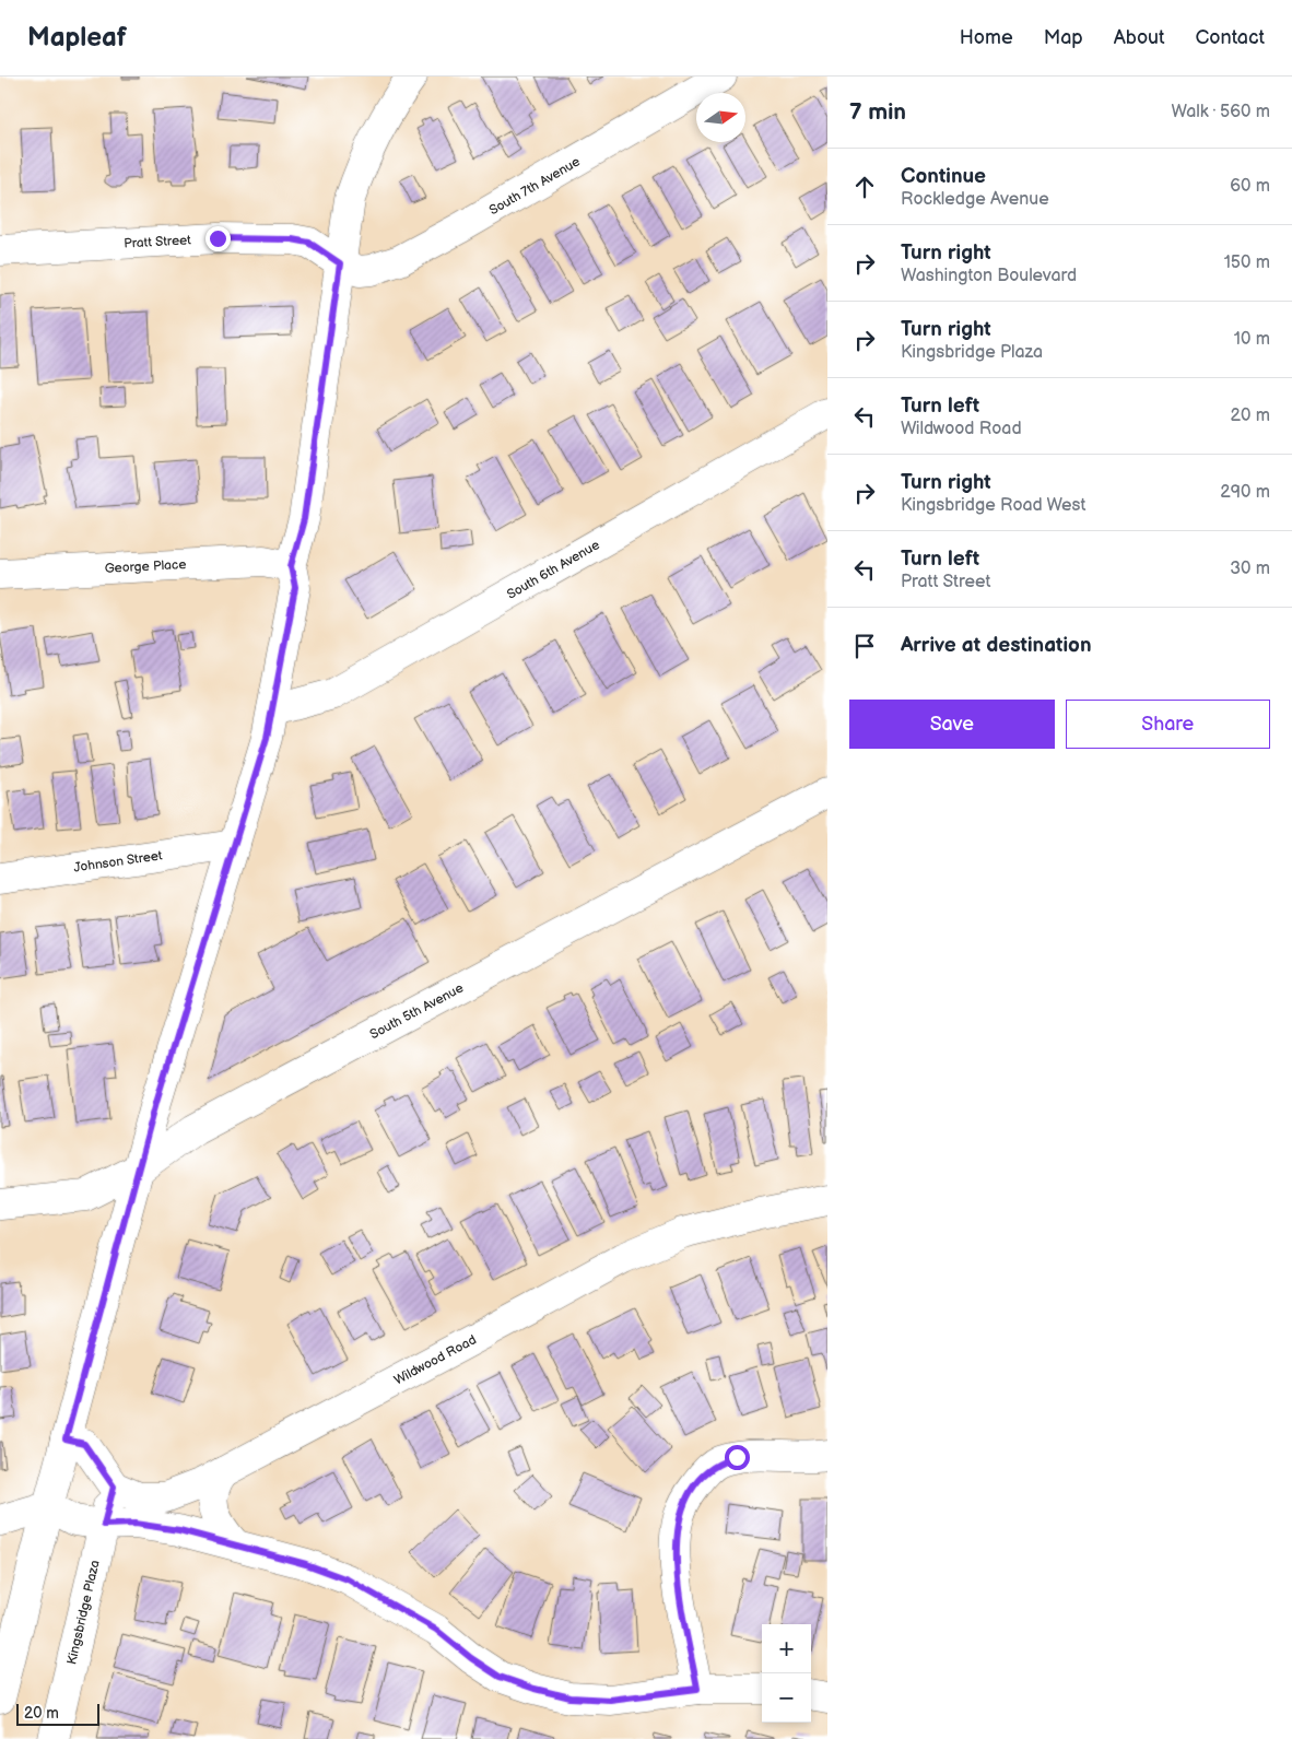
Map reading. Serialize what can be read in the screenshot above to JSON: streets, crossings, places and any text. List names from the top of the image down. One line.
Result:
{"streets":{"street":["South 7th Avenue","Pratt Street","George Place","South 6th Avenue","Johnson Street","South 5th Avenue","Wildwood Road","Kingsbridge Plaza"]},"crossings":[["South 7th Avenue","Pratt Street"],["Wildwood Road","Kingsbridge Plaza"]],"scale_bar":"20 m","north":"right","page":{"header":"Mapleaf","nav":["Home","Map","About","Contact"],"heading":["7 min","Walk · 560 m"],"list":[["Continue","Rockledge Avenue","60 m"],["Turn right","Washington Boulevard","150 m"],["Turn right","Kingsbridge Plaza","10 m"],["Turn left","Wildwood Road","20 m"],["Turn right","Kingsbridge Road West","290 m"],["Turn left","Pratt Street","30 m"],"Arrive at destination"],"buttons":["Save","Share"],"map_buttons":["+","−"],"scale":"20 m"}}
